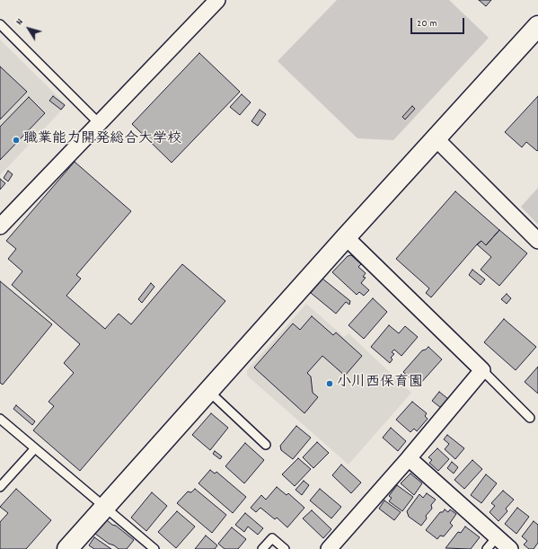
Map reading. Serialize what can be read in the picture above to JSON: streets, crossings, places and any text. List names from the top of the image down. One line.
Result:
{"places":["職業能力開発総合大学校","小川西保育園"],"scale_bar":"20 m","north":"top left"}
